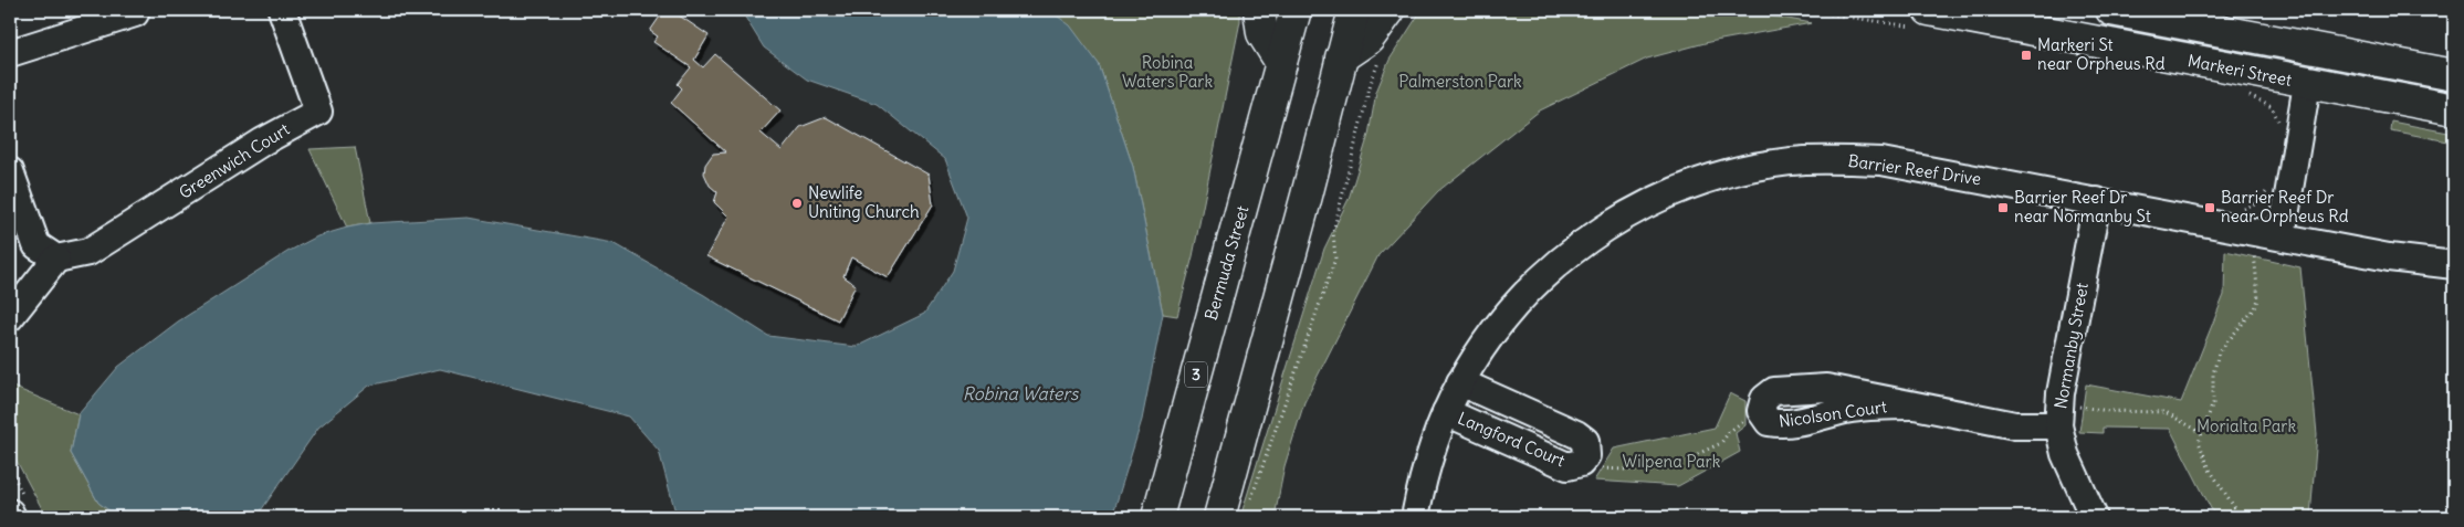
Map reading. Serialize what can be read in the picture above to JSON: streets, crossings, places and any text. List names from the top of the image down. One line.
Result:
{"streets":{"main road":["Markeri Street","Bermuda Street","3"],"street":["Greenwich Court","Barrier Reef Drive","Normanby Street","Nicolson Court","Langford Court"]},"crossings":[["Barrier Reef Drive","Normanby Street"],["Barrier Reef Drive","Langford Court"],["Normanby Street","Nicolson Court"]],"water":["Robina Waters"],"parks":["Robina Waters Park","Palmerston Park","Morialta Park","Wilpena Park"],"places":{"transit":["Markeri St near Orpheus Rd","Barrier Reef Dr near Normanby St","Barrier Reef Dr near Orpheus Rd"],"other":["Newlife Uniting Church"]}}
